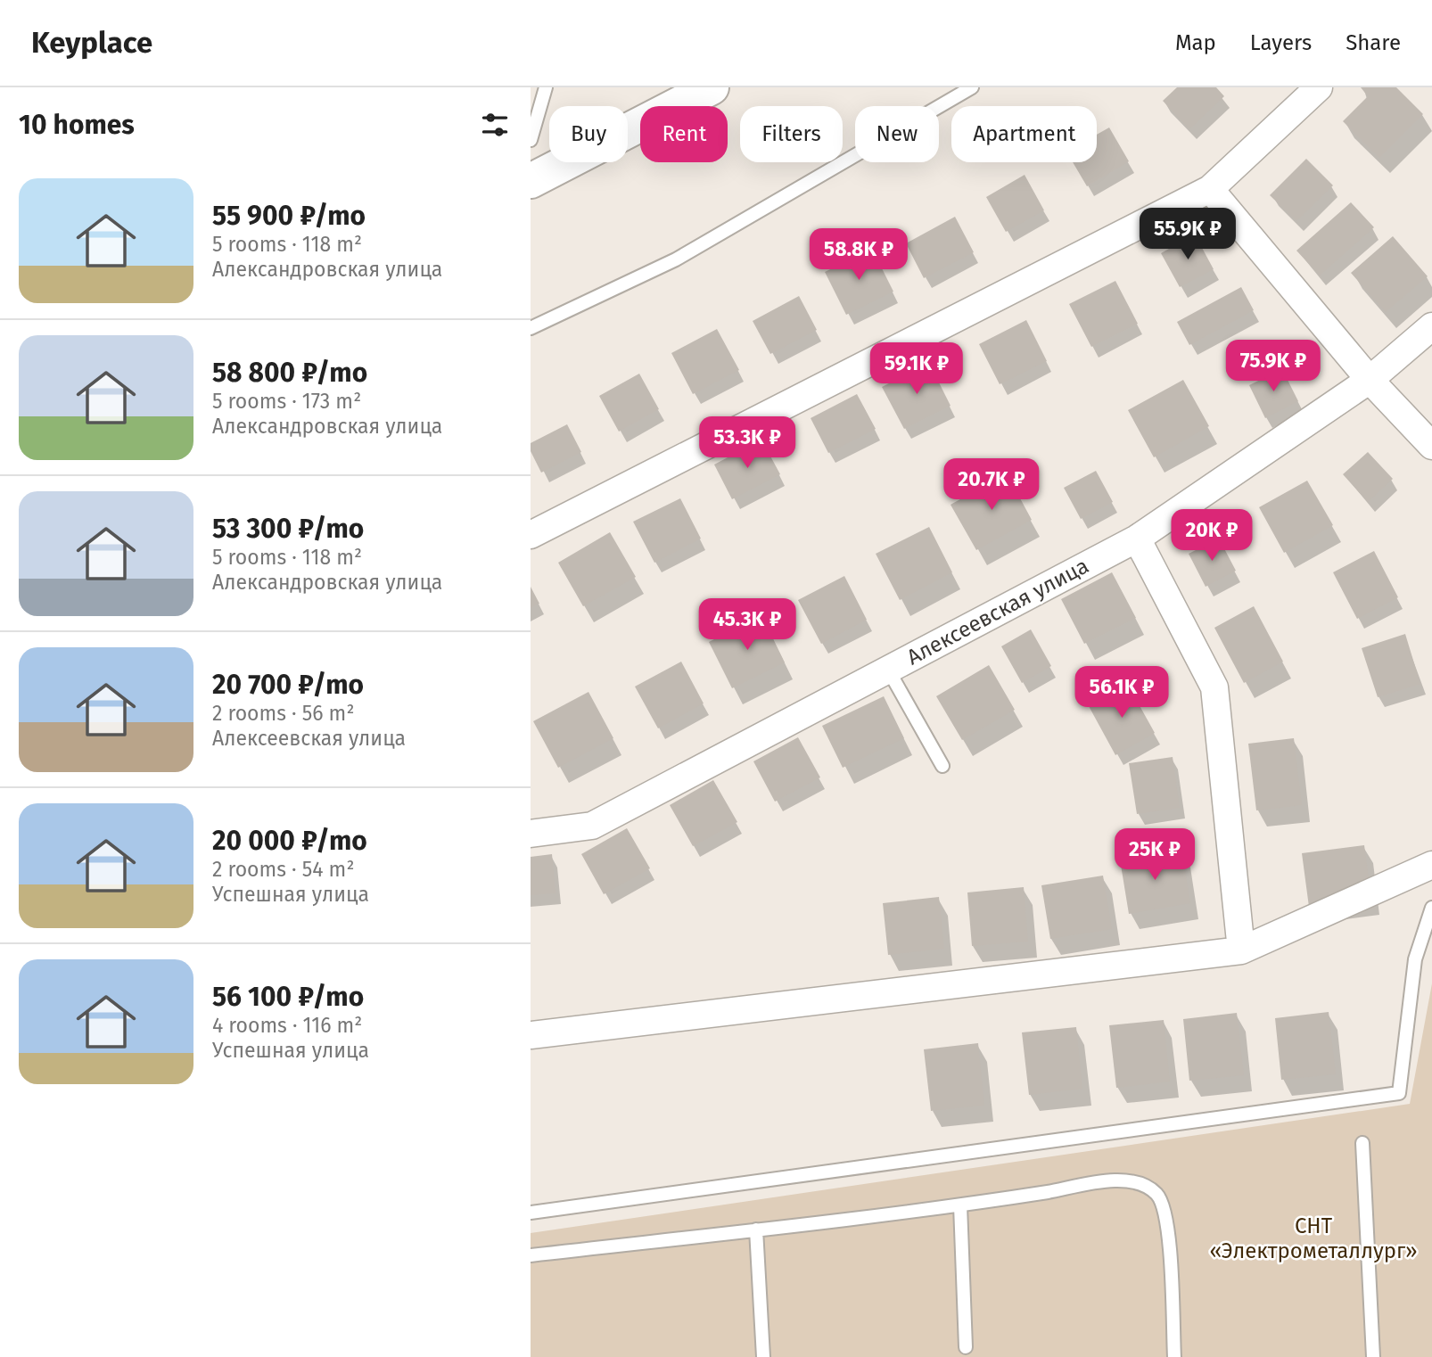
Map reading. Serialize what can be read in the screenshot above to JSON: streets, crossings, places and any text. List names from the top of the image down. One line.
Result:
{"streets":{"street":["Алексеевская улица"]},"parks":["СНТ «Электрометаллург»"],"page":{"header":"Keyplace","nav":["Map","Layers","Share"],"heading":"10 homes","chip":["Buy","Rent","Filters","New","Apartment"],"list":[{"name":"55 900 ₽/mo","note":"5 rooms · 118 m² · Александровская улица"},{"name":"58 800 ₽/mo","note":"5 rooms · 173 m² · Александровская улица"},{"name":"53 300 ₽/mo","note":"5 rooms · 118 m² · Александровская улица"},{"name":"20 700 ₽/mo","note":"2 rooms · 56 m² · Алексеевская улица"},{"name":"20 000 ₽/mo","note":"2 rooms · 54 m² · Успешная улица"},{"name":"56 100 ₽/mo","note":"4 rooms · 116 m² · Успешная улица"}],"price":["55.9K ₽","58.8K ₽","75.9K ₽","59.1K ₽","53.3K ₽","20.7K ₽","20K ₽","45.3K ₽","56.1K ₽","25K ₽"]}}
